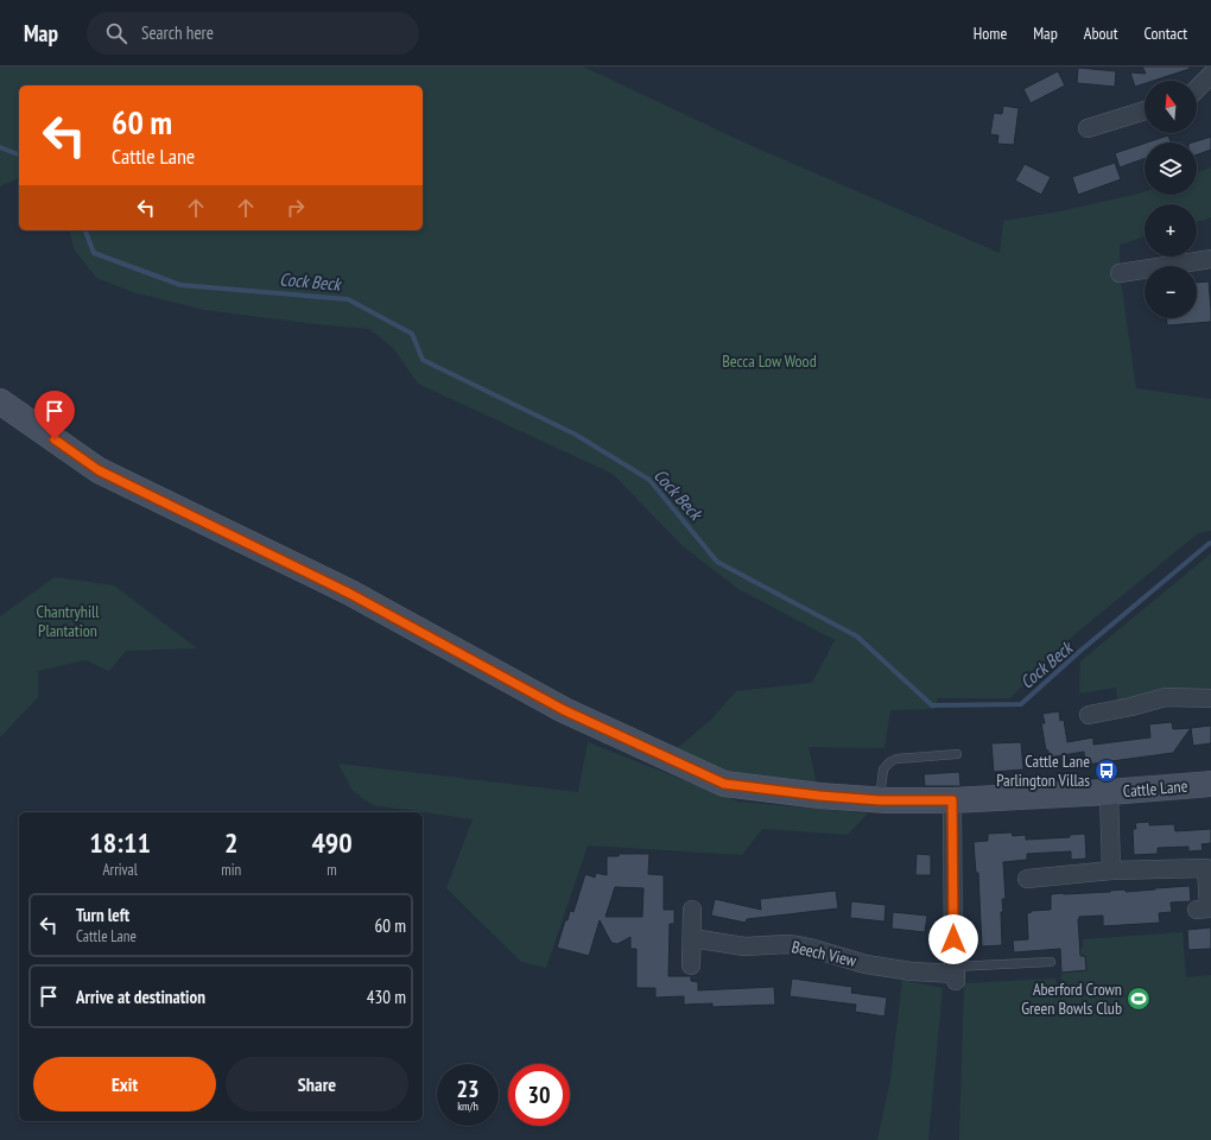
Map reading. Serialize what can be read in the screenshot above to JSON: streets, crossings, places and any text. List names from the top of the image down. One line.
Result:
{"streets":{"street":["Cattle Lane","Beech View"]},"water":["Cock Beck"],"parks":["Becca Low Wood","Chantryhill Plantation"],"places":{"bus stop":["Cattle Lane Parlington Villas"],"sports":["Aberford Crown Green Bowls Club"]},"north":"top","page":{"header":"Map","search":"Search here","nav":["Home","Map","About","Contact"],"map_buttons":["+","−"],"turn":["60 m","Cattle Lane"],"eta":["18:11","Arrival","2","min","490","m"],"list":[{"name":"Turn left","note":"Cattle Lane","value":"60 m"},{"name":"Arrive at destination","value":"430 m"}],"buttons":["Exit","Share"],"speed":"23 km/h","limit":"30"}}
